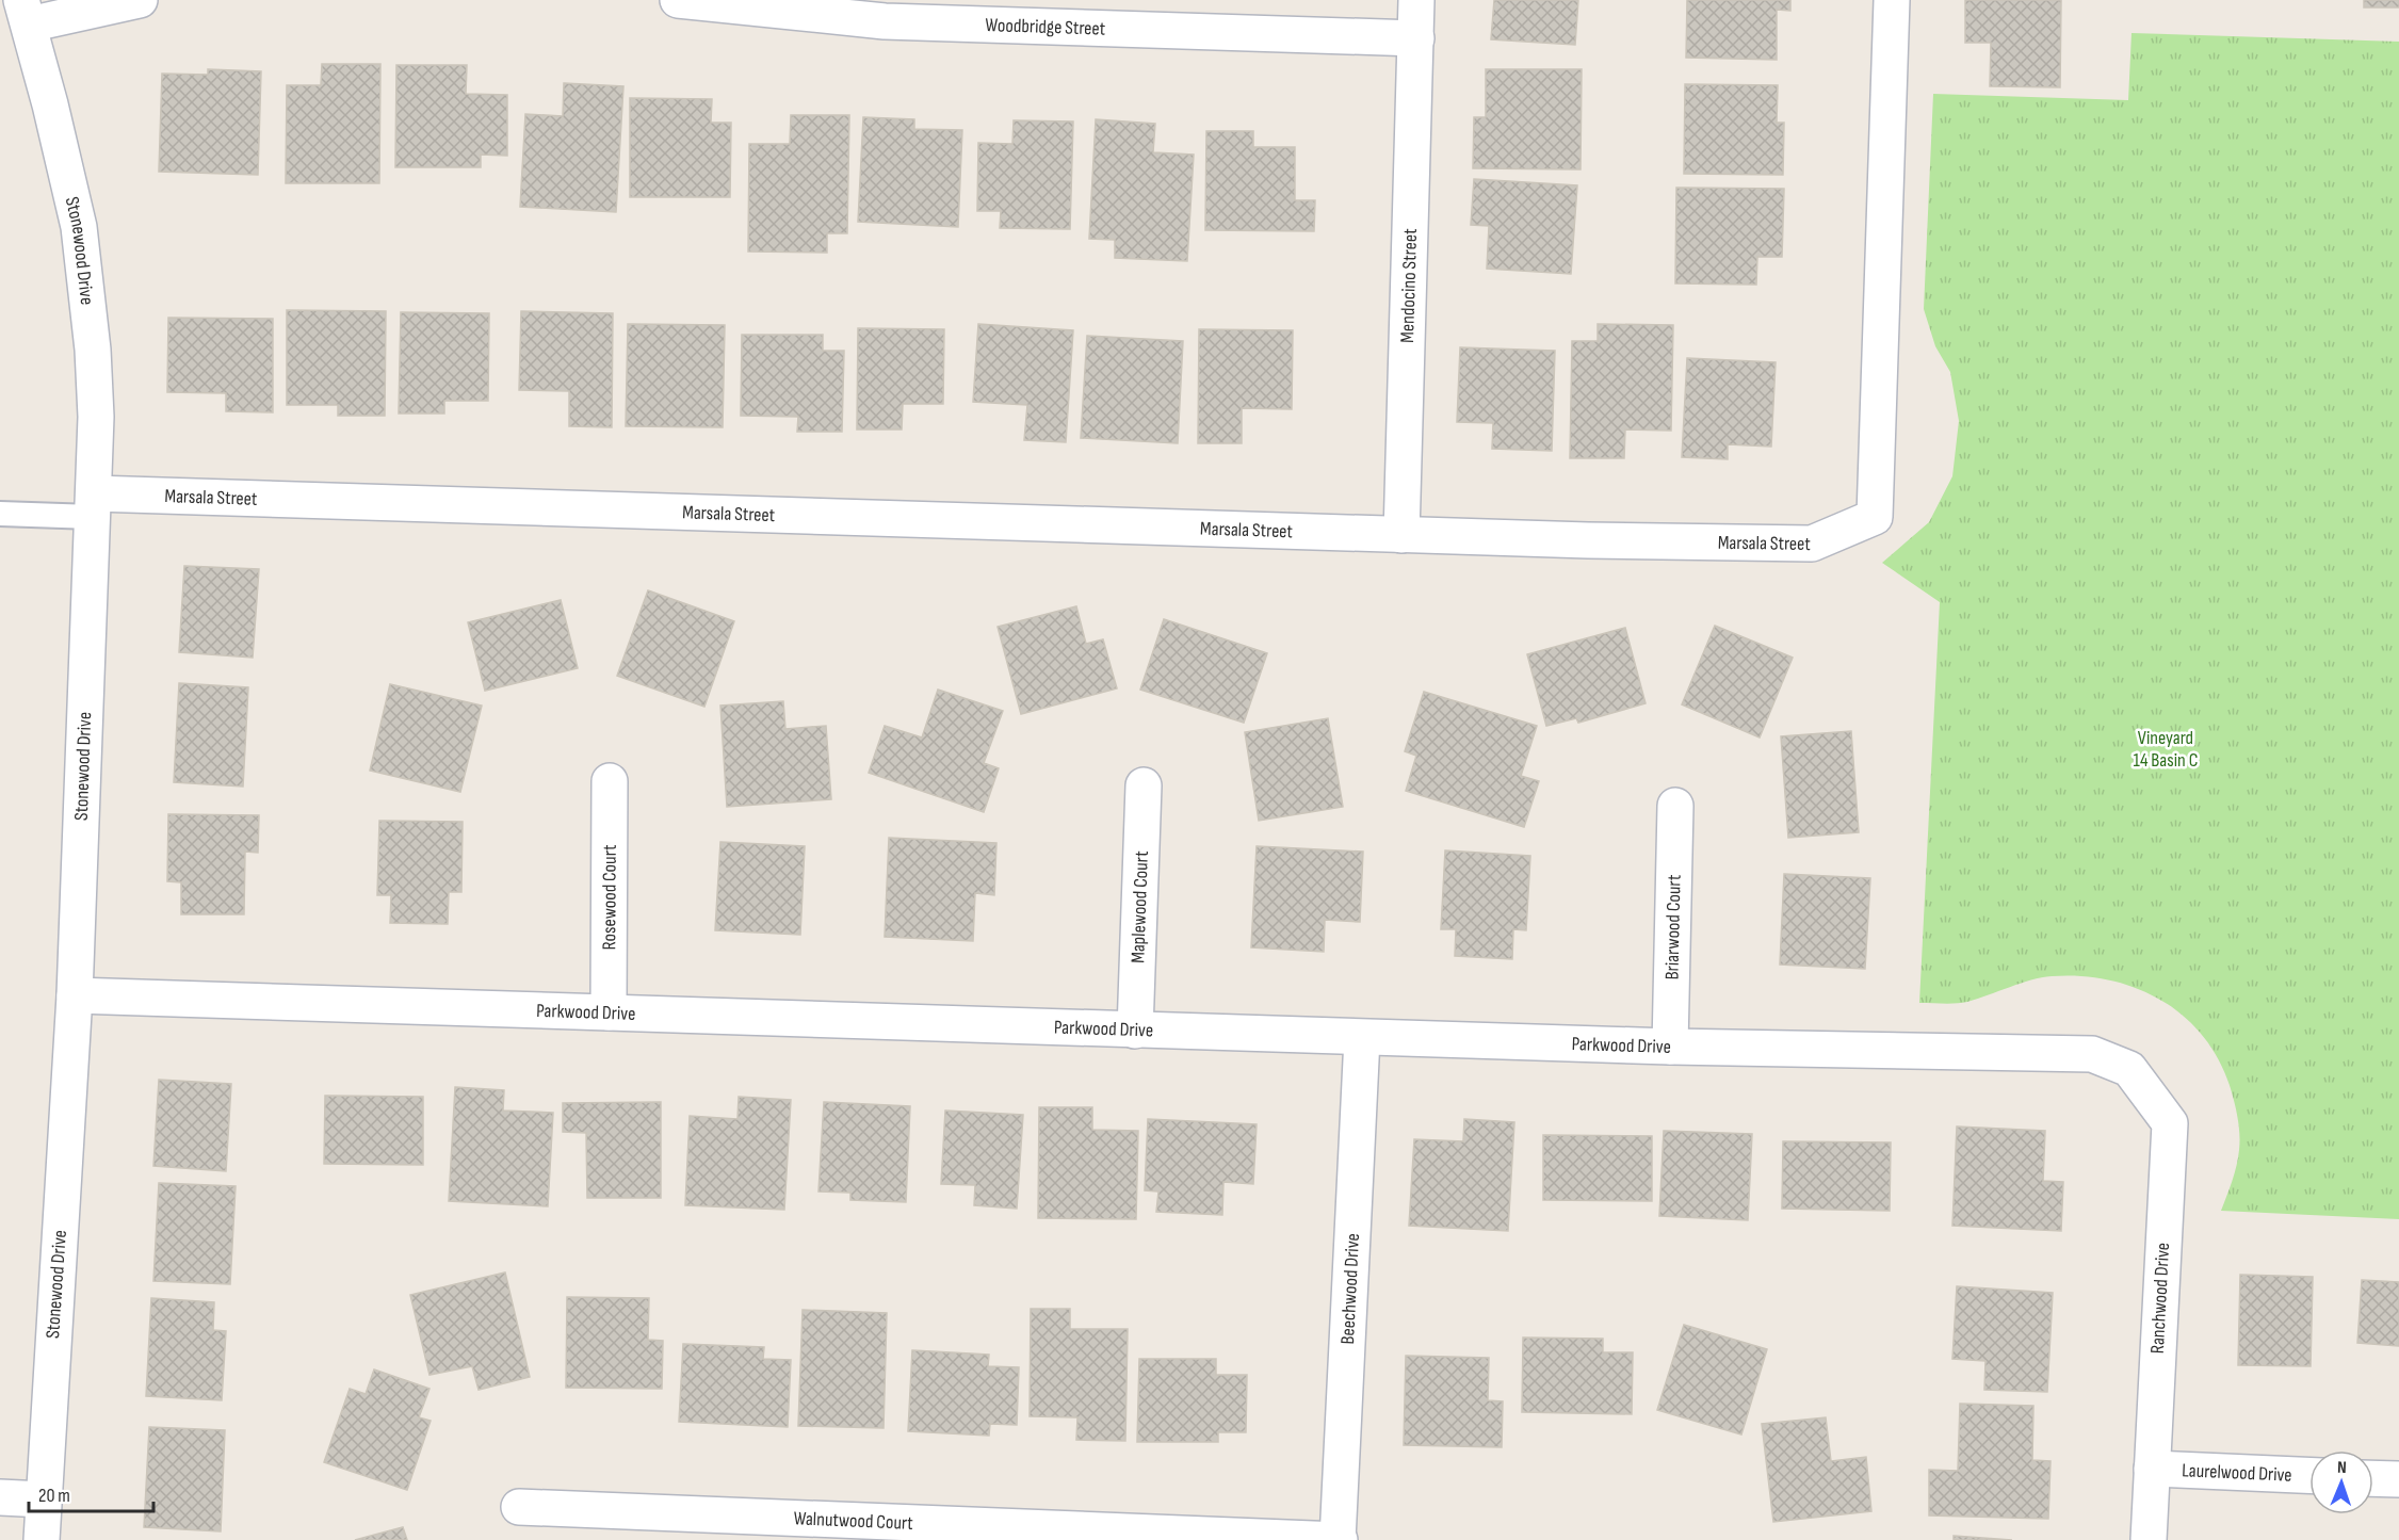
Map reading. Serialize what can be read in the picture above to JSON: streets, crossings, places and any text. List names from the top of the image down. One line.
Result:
{"streets":{"street":["Woodbridge Street","Stonewood Drive","Mendocino Street","Marsala Street","Rosewood Court","Maplewood Court","Briarwood Court","Parkwood Drive","Beechwood Drive","Ranchwood Drive","Laurelwood Drive","Walnutwood Court"]},"crossings":[["Woodbridge Street","Mendocino Street"],["Stonewood Drive","Marsala Street"],["Stonewood Drive","Parkwood Drive"],["Mendocino Street","Marsala Street"],["Rosewood Court","Parkwood Drive"],["Maplewood Court","Parkwood Drive"],["Briarwood Court","Parkwood Drive"],["Parkwood Drive","Beechwood Drive"],["Parkwood Drive","Ranchwood Drive"],["Beechwood Drive","Walnutwood Court"],["Ranchwood Drive","Laurelwood Drive"]],"parks":["Vineyard 14 Basin C"],"scale_bar":"20 m","north":"top"}
